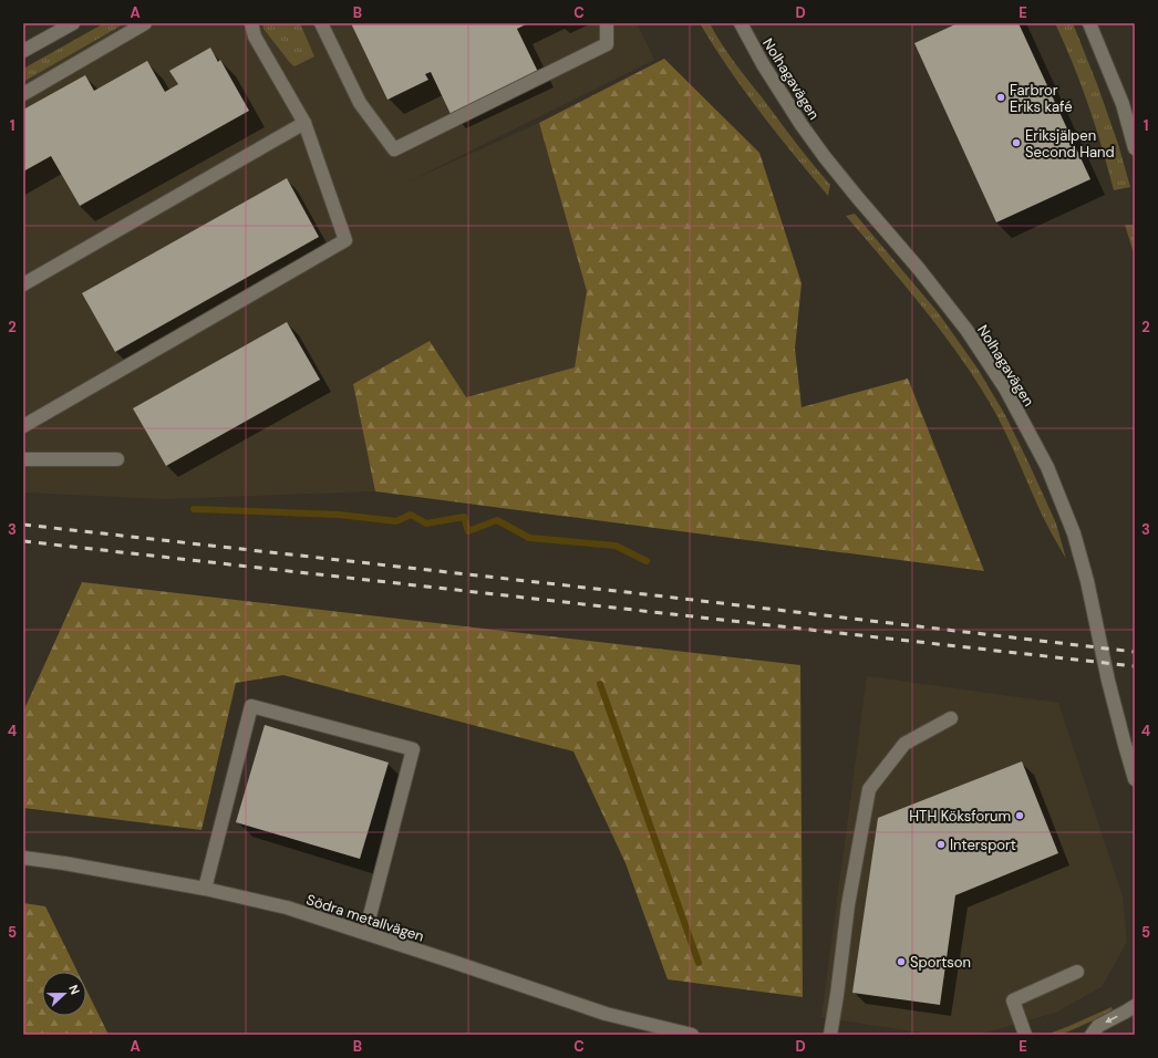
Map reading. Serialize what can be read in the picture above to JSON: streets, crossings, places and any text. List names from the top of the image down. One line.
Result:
{"streets":{"street":["Nolhagavägen","Södra metallvägen"]},"places":["Farbror Eriks kafé","Eriksjälpen Second Hand","HTH Köksforum","Intersport","Sportson"],"north":"right","grid":{"columns":["A","B","C","D","E"],"rows":["1","2","3","4","5"]}}
